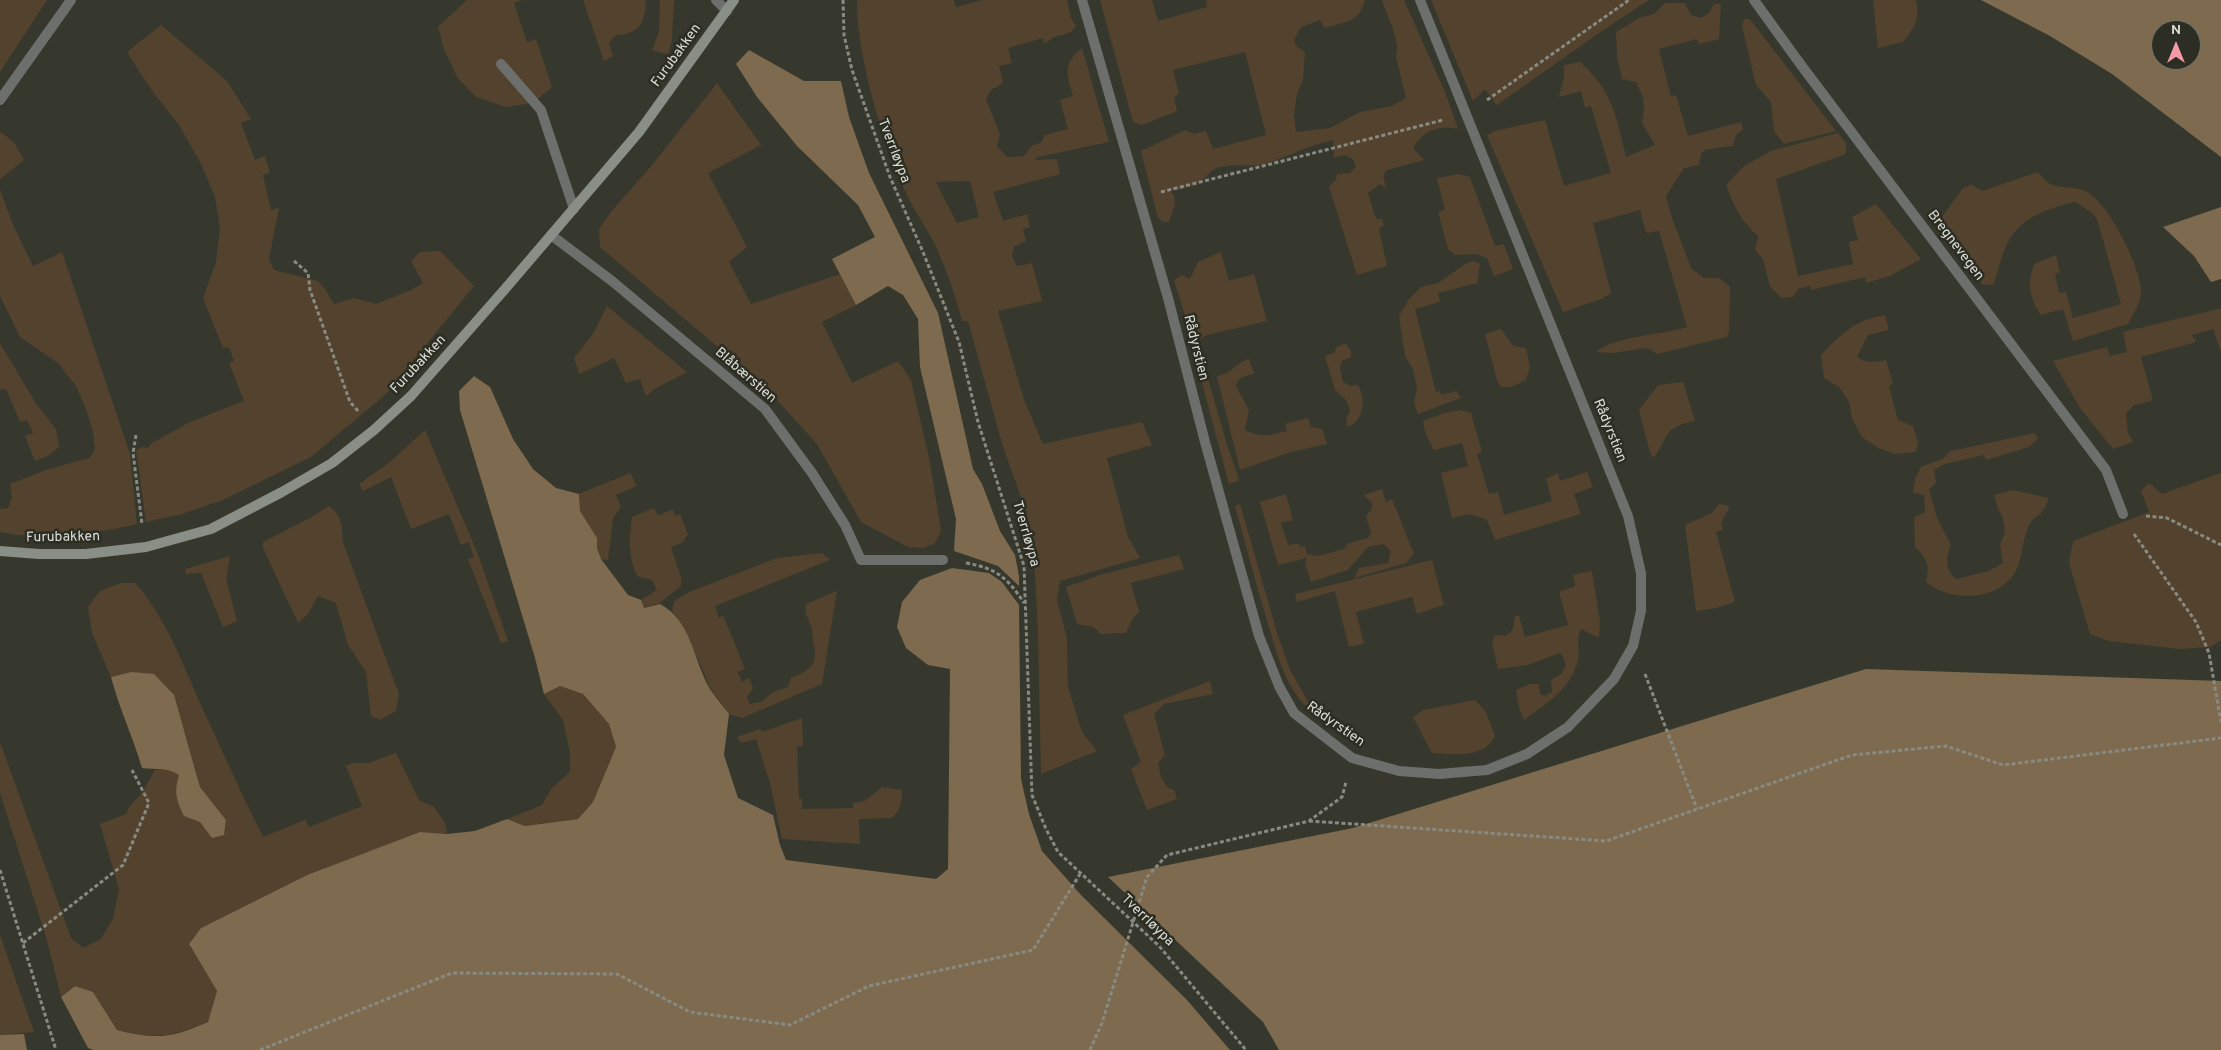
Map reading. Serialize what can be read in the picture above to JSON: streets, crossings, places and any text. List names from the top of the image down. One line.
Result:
{"streets":{"street":["Furubakken","Bregnevegen","Rådyrstien","Blåbærstien"],"path":["Tverrløypa"]},"crossings":[["Furubakken","Blåbærstien"]],"north":"top"}
